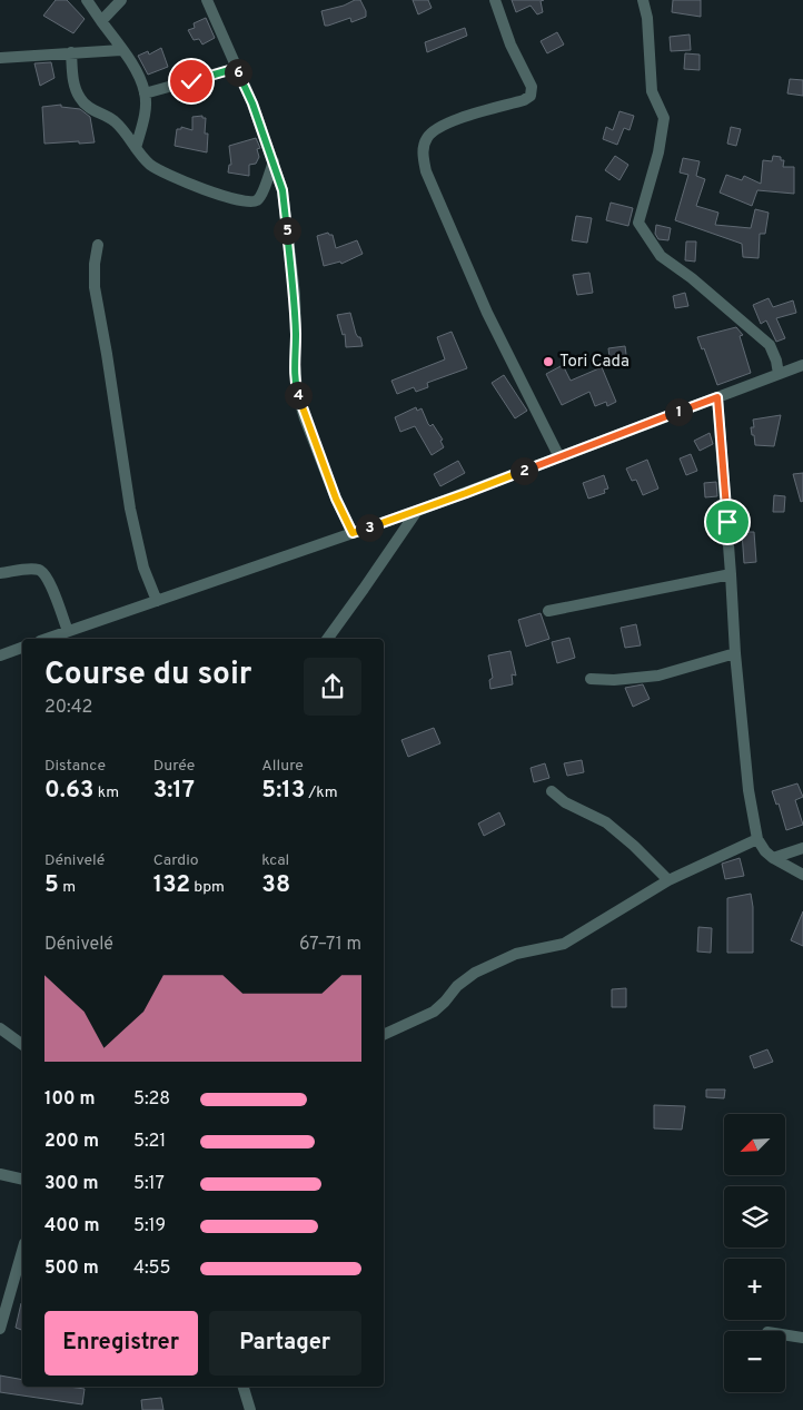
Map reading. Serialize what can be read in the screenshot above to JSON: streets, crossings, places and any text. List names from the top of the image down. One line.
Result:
{"places":["Tori Cada"],"north":"bottom left","page":{"pins":["6","5","4","1","2","3"],"heading":["Course du soir","20:42"],"stats":[["Distance","0.63 km"],["Durée","3:17"],["Allure","5:13 /km"],["Dénivelé","5 m"],["Cardio","132 bpm"],["kcal","38"]],"chart":["Dénivelé","67–71 m"],"list":[{"name":"100 m","note":"5:28"},{"name":"200 m","note":"5:21"},{"name":"300 m","note":"5:17"},{"name":"400 m","note":"5:19"},{"name":"500 m","note":"4:55"}],"map_buttons":["+","−"],"buttons":["Enregistrer","Partager"]}}
